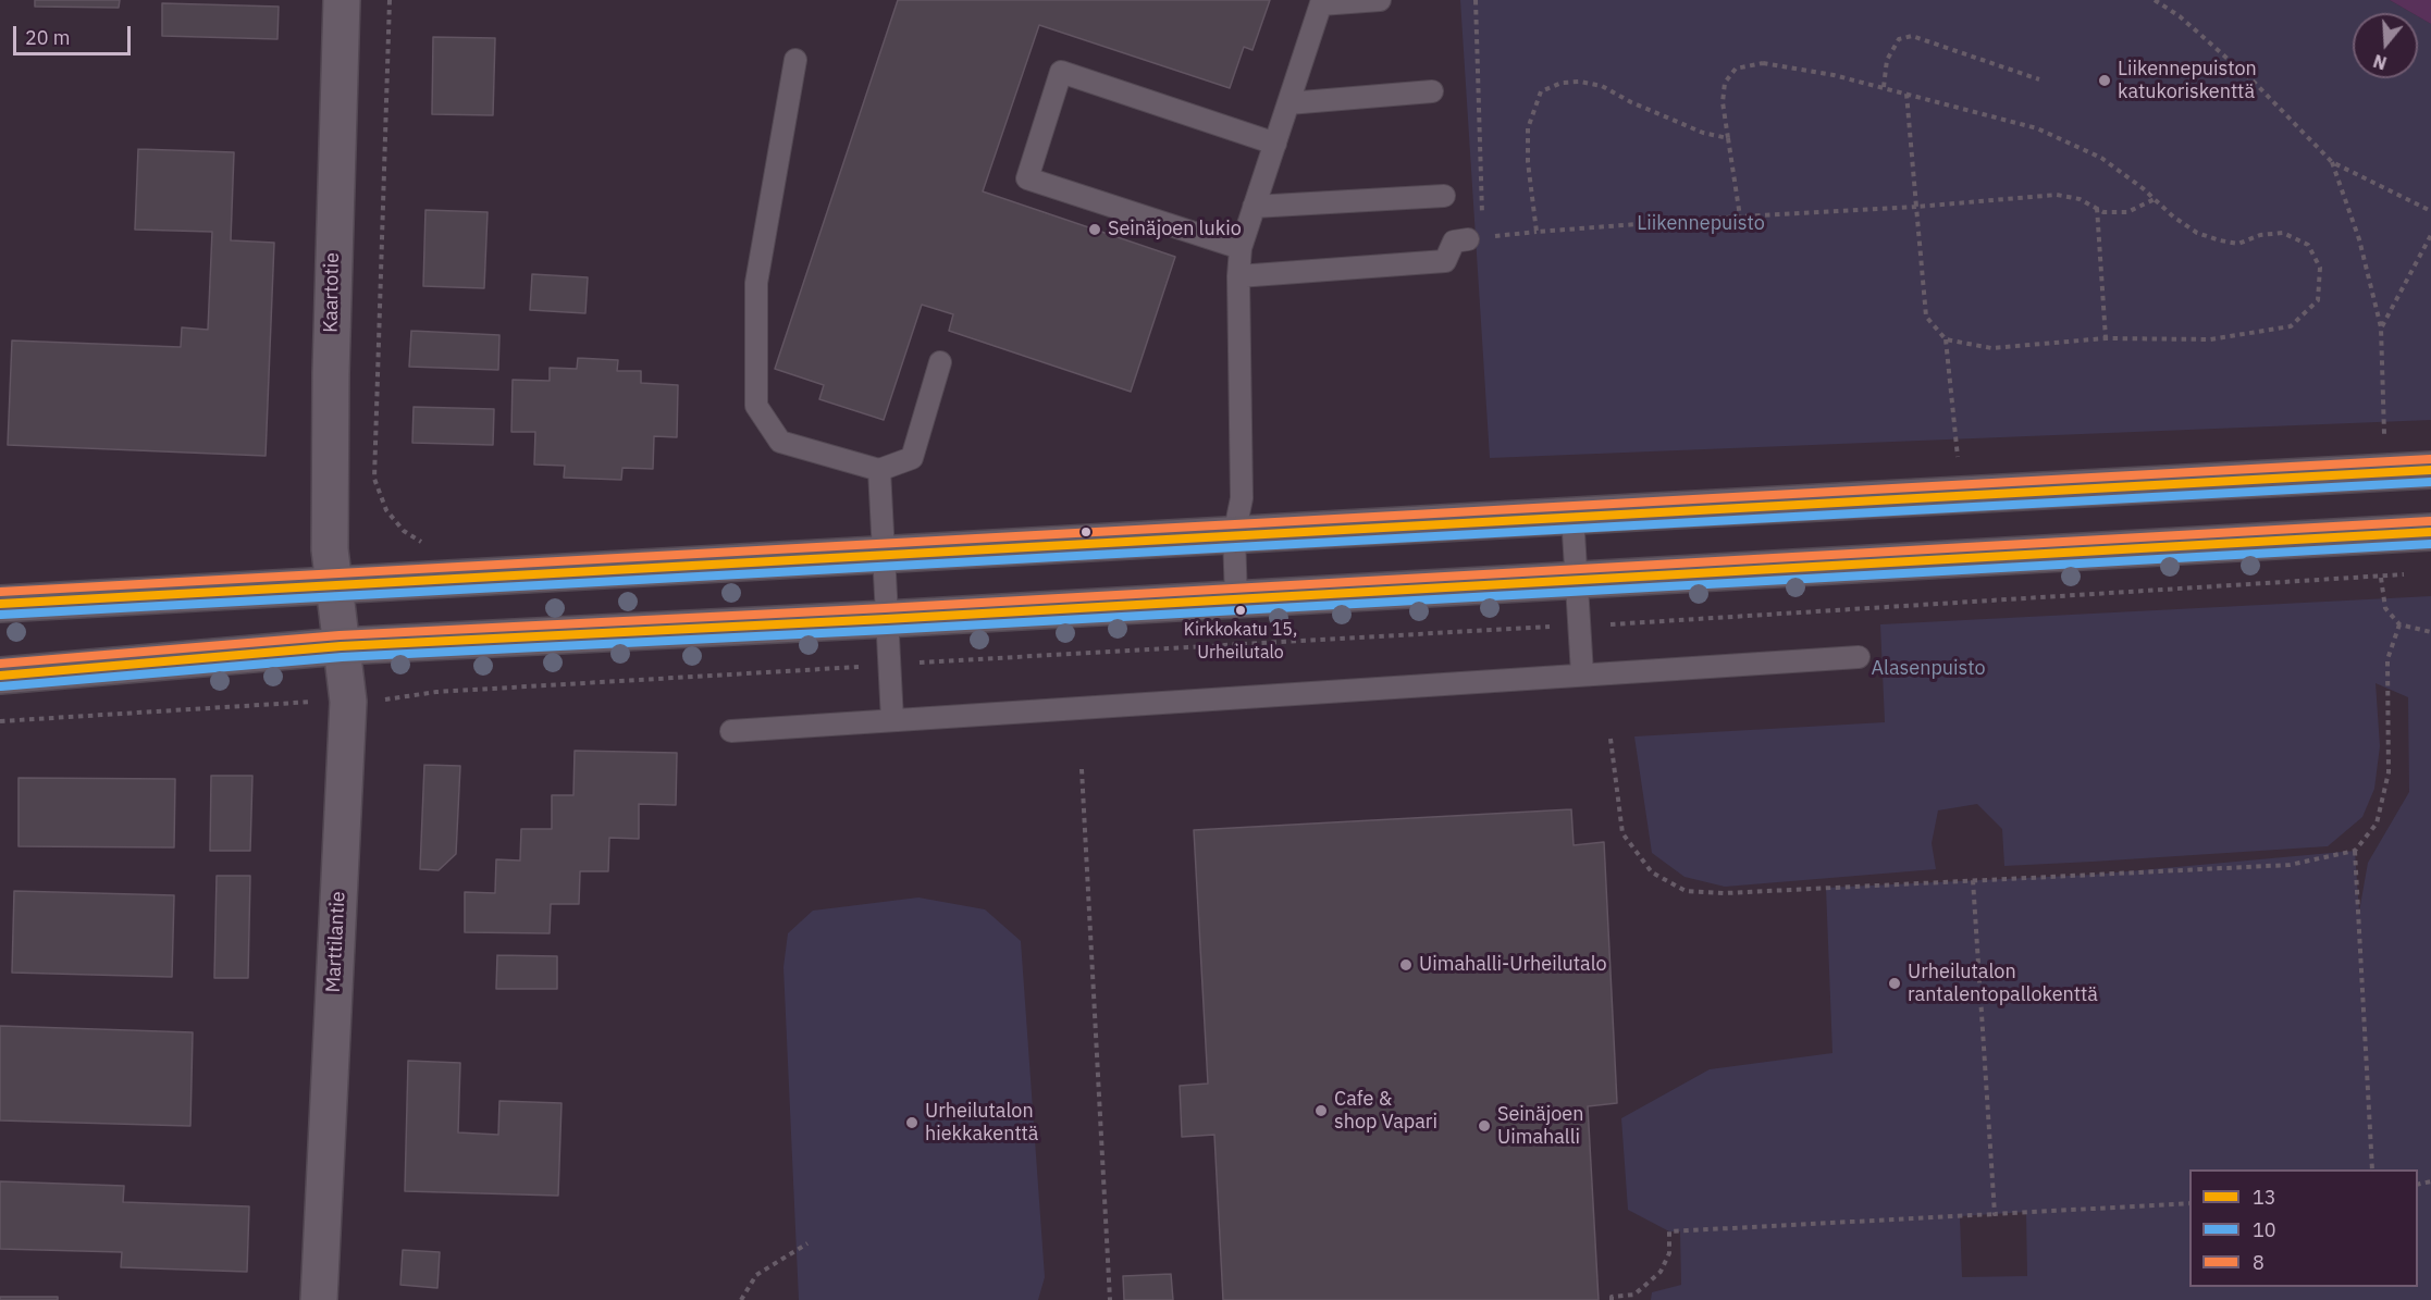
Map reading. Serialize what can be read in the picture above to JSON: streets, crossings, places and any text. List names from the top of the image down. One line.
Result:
{"streets":{"street":["Kaartotie","Marttilantie"]},"crossings":[["Kaartotie","Marttilantie"]],"parks":["Liikennepuisto","Alasenpuisto"],"places":["Liikennepuiston katukoriskenttä","Seinäjoen lukio","Kirkkokatu 15, Urheilutalo","Uimahalli-Urheilutalo","Urheilutalon rantalentopallokenttä","Cafe & shop Vapari","Urheilutalon hiekkakenttä","Seinäjoen Uimahalli"],"lines":["transit line 8","transit line 13","transit line 10"],"legend":["13","10","8"],"scale_bar":"20 m","north":"bottom"}
